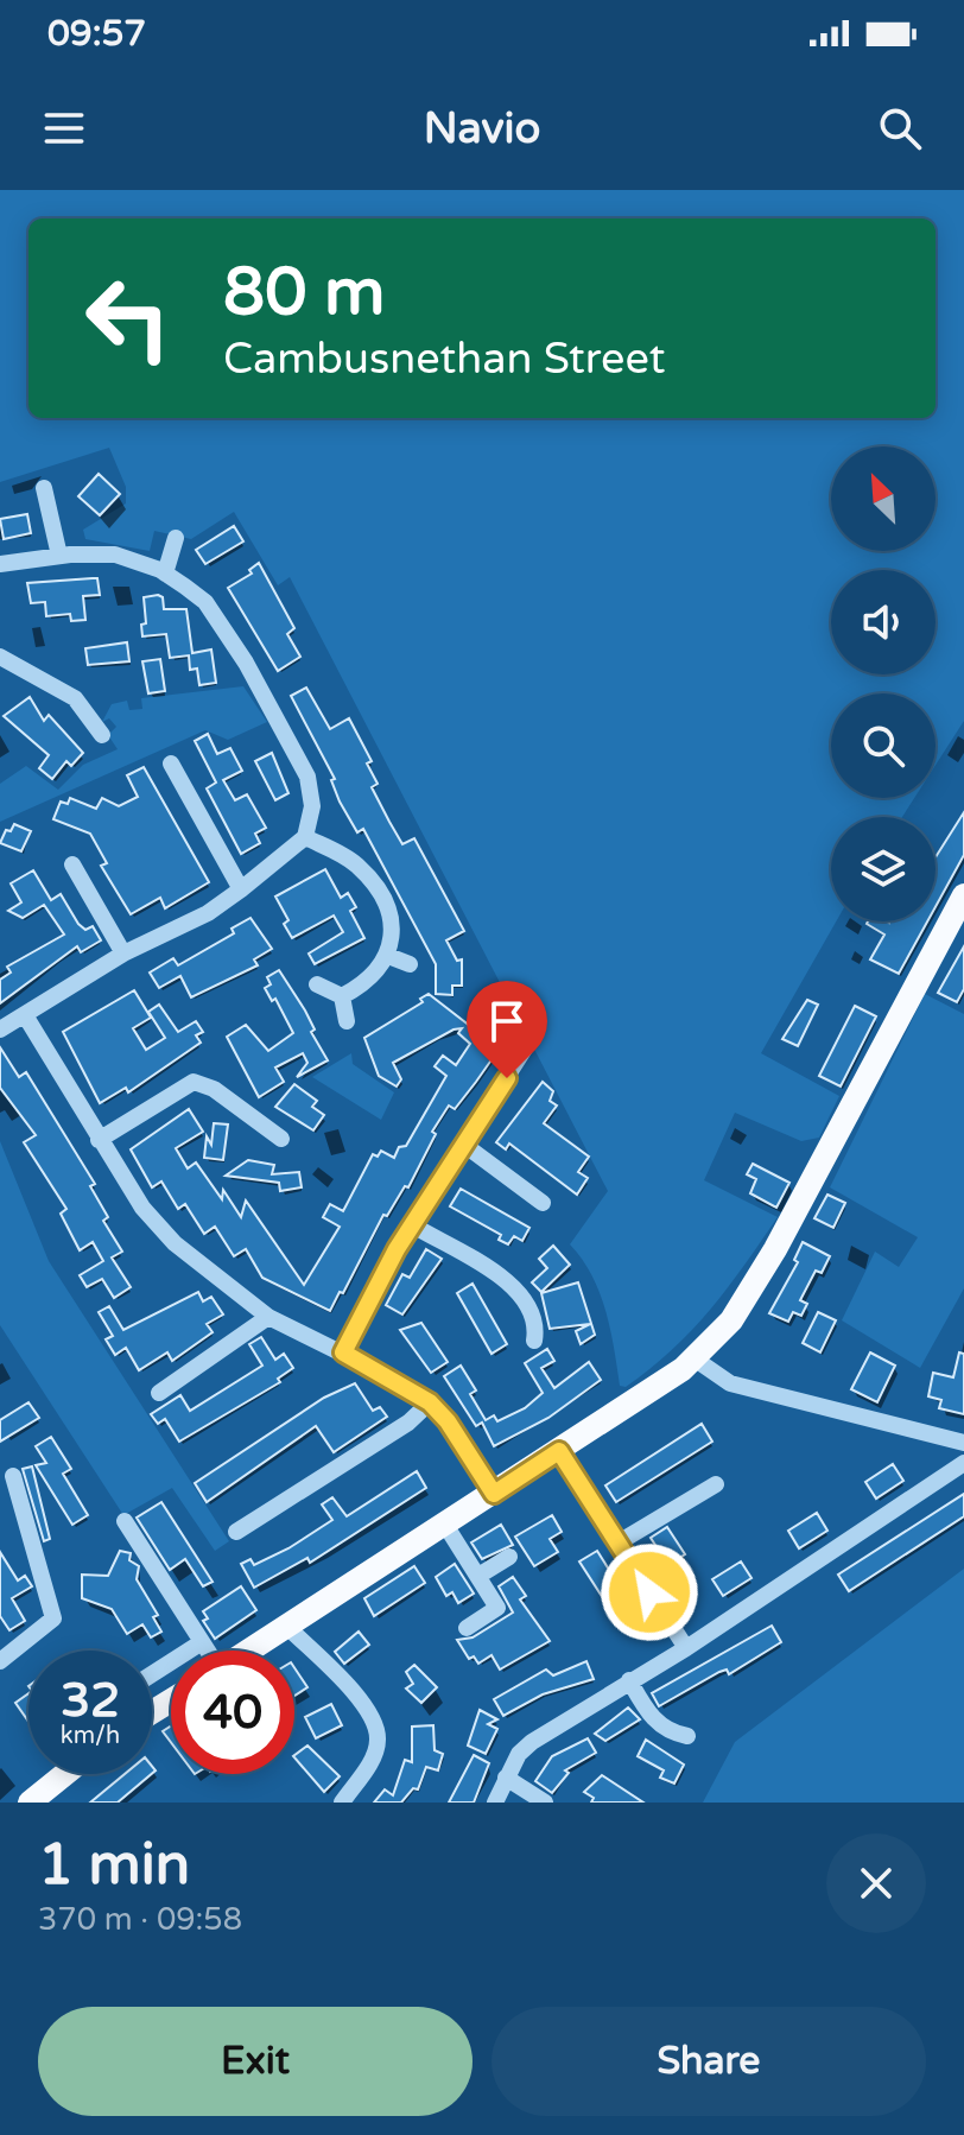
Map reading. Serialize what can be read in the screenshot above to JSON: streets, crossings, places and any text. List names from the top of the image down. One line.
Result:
{"north":"top left","page":{"status":"09:57","header":"Navio","turn":["80 m","Cambusnethan Street"],"speed":"32 km/h","limit":"40","heading":["1 min","370 m · 09:58"],"buttons":["Exit","Share"]}}
